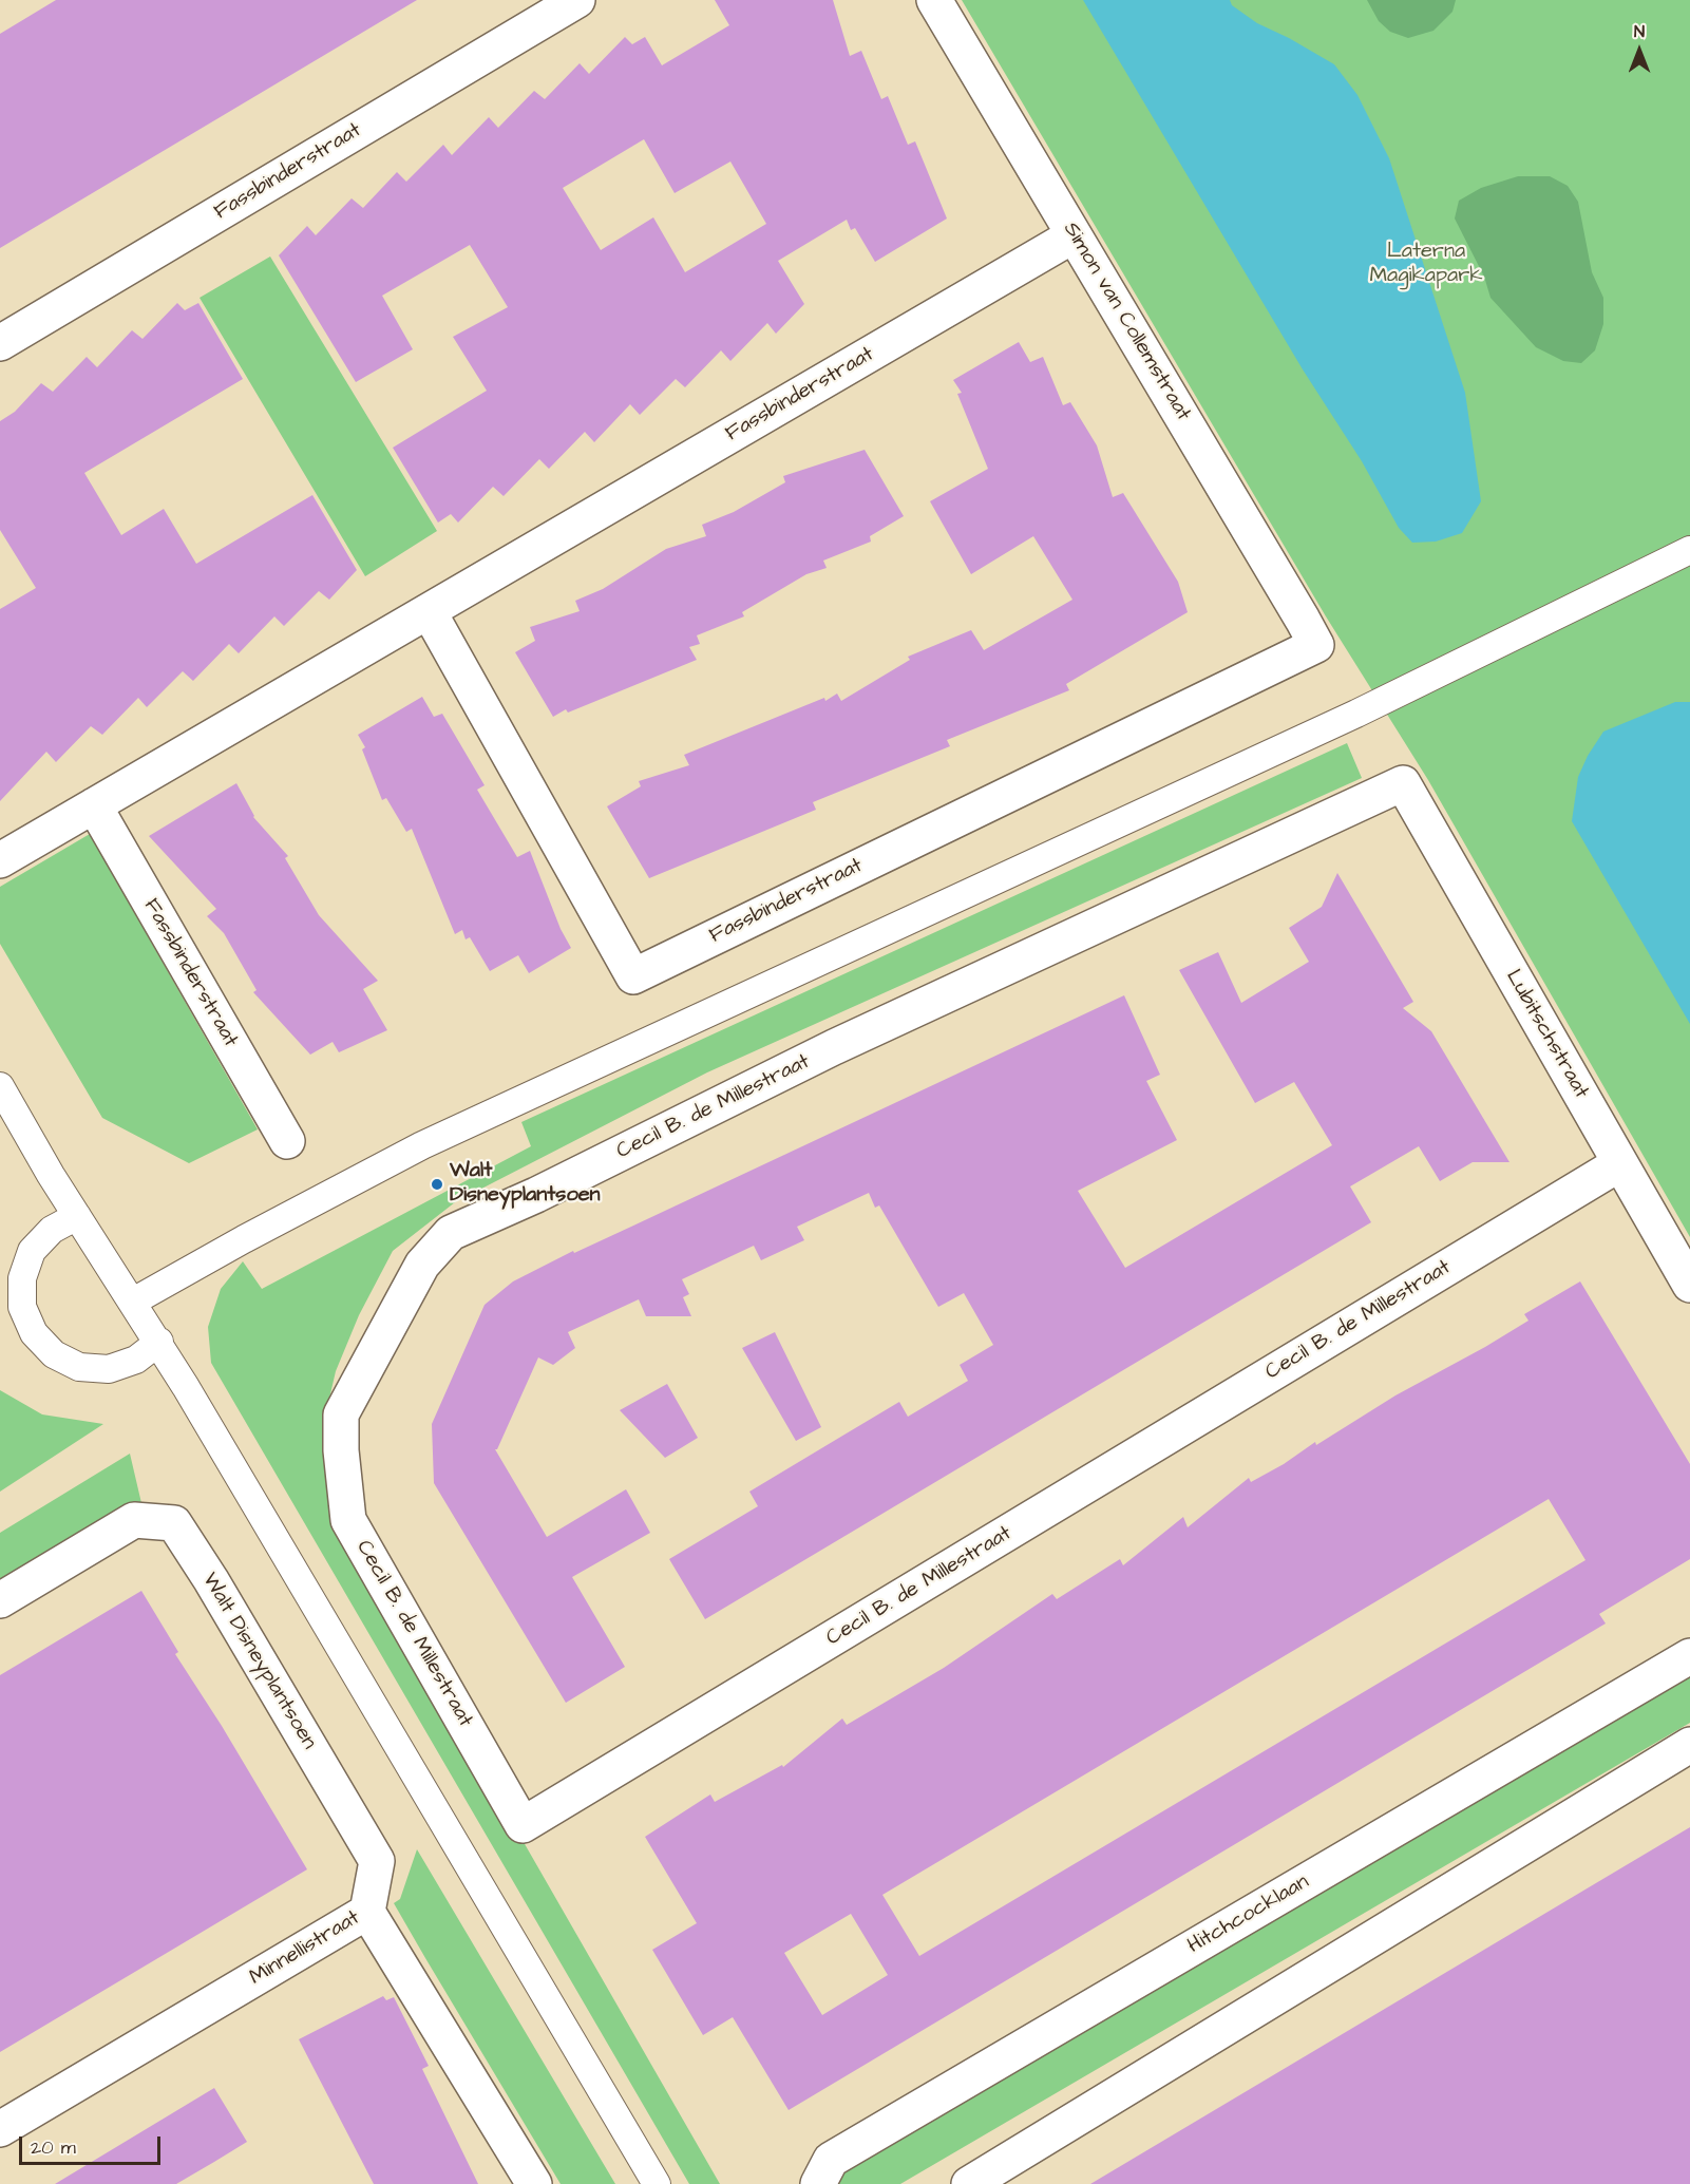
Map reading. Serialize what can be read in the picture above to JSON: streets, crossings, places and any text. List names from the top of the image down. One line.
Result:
{"streets":{"street":["Fassbinderstraat","Simon van Collemstraat","Lubitschstraat","Cecil B. de Millestraat","Walt Disneyplantsoen","Hitchcocklaan","Minnellistraat"]},"crossings":[["Fassbinderstraat","Simon van Collemstraat"],["Lubitschstraat","Cecil B. de Millestraat"],["Walt Disneyplantsoen","Minnellistraat"]],"parks":["Laterna Magikapark"],"places":["Walt Disneyplantsoen"],"scale_bar":"20 m","north":"top"}
